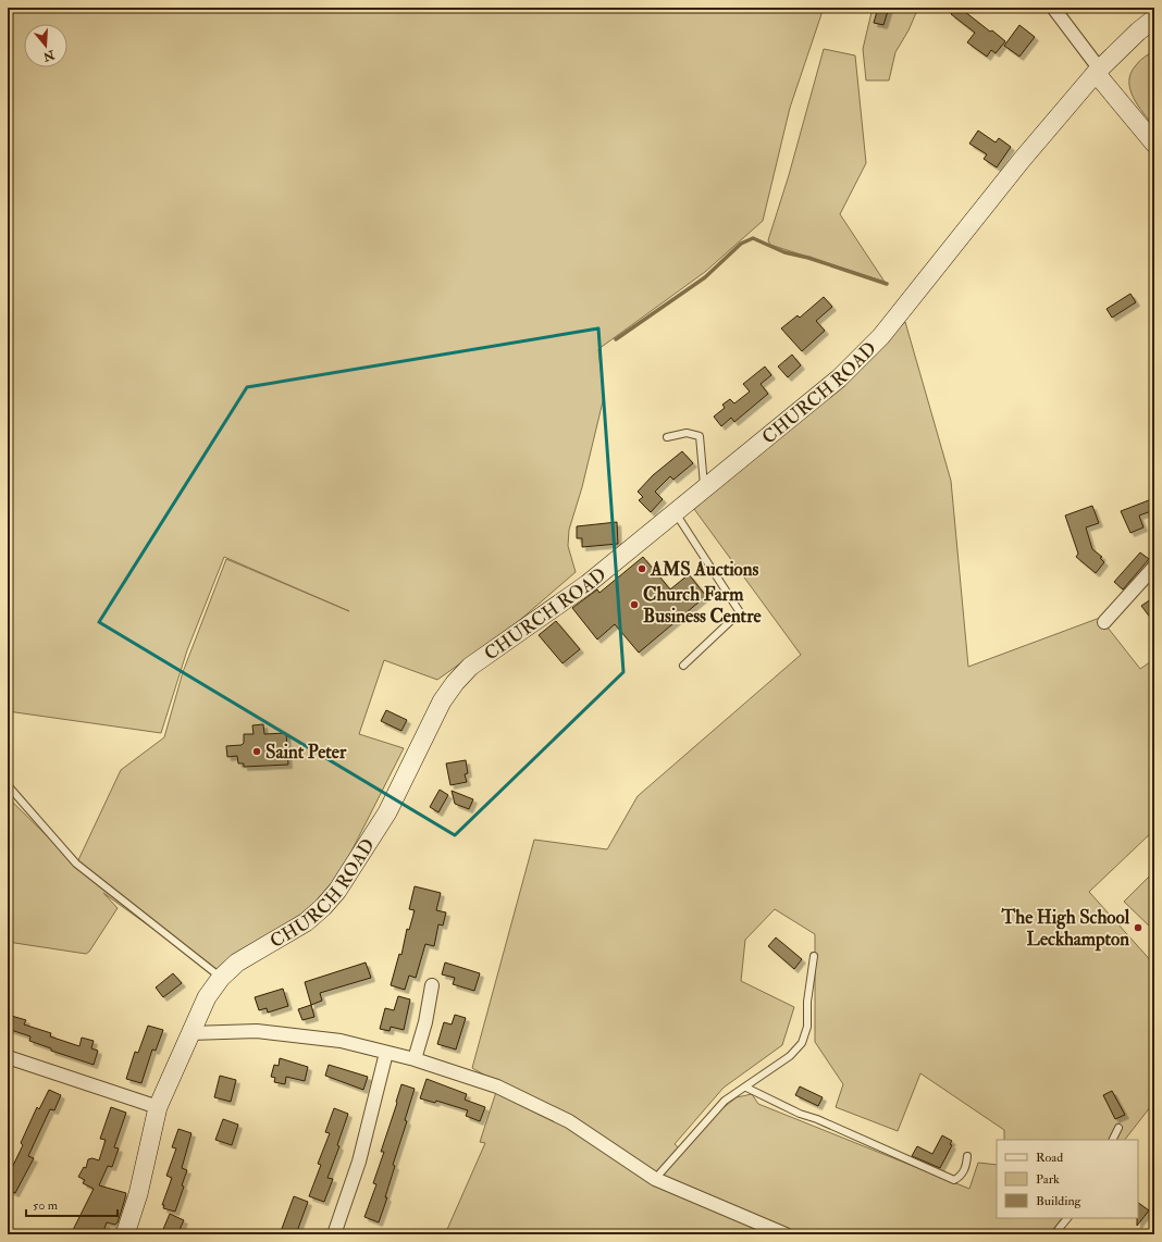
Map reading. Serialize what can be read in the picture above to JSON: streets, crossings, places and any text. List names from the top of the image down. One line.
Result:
{"streets":{"street":["CHURCH ROAD"]},"places":["AMS Auctions","Church Farm Business Centre","Saint Peter","The High School Leckhampton"],"legend":["Road","Park","Building"],"scale_bar":"50 m","north":"bottom"}
